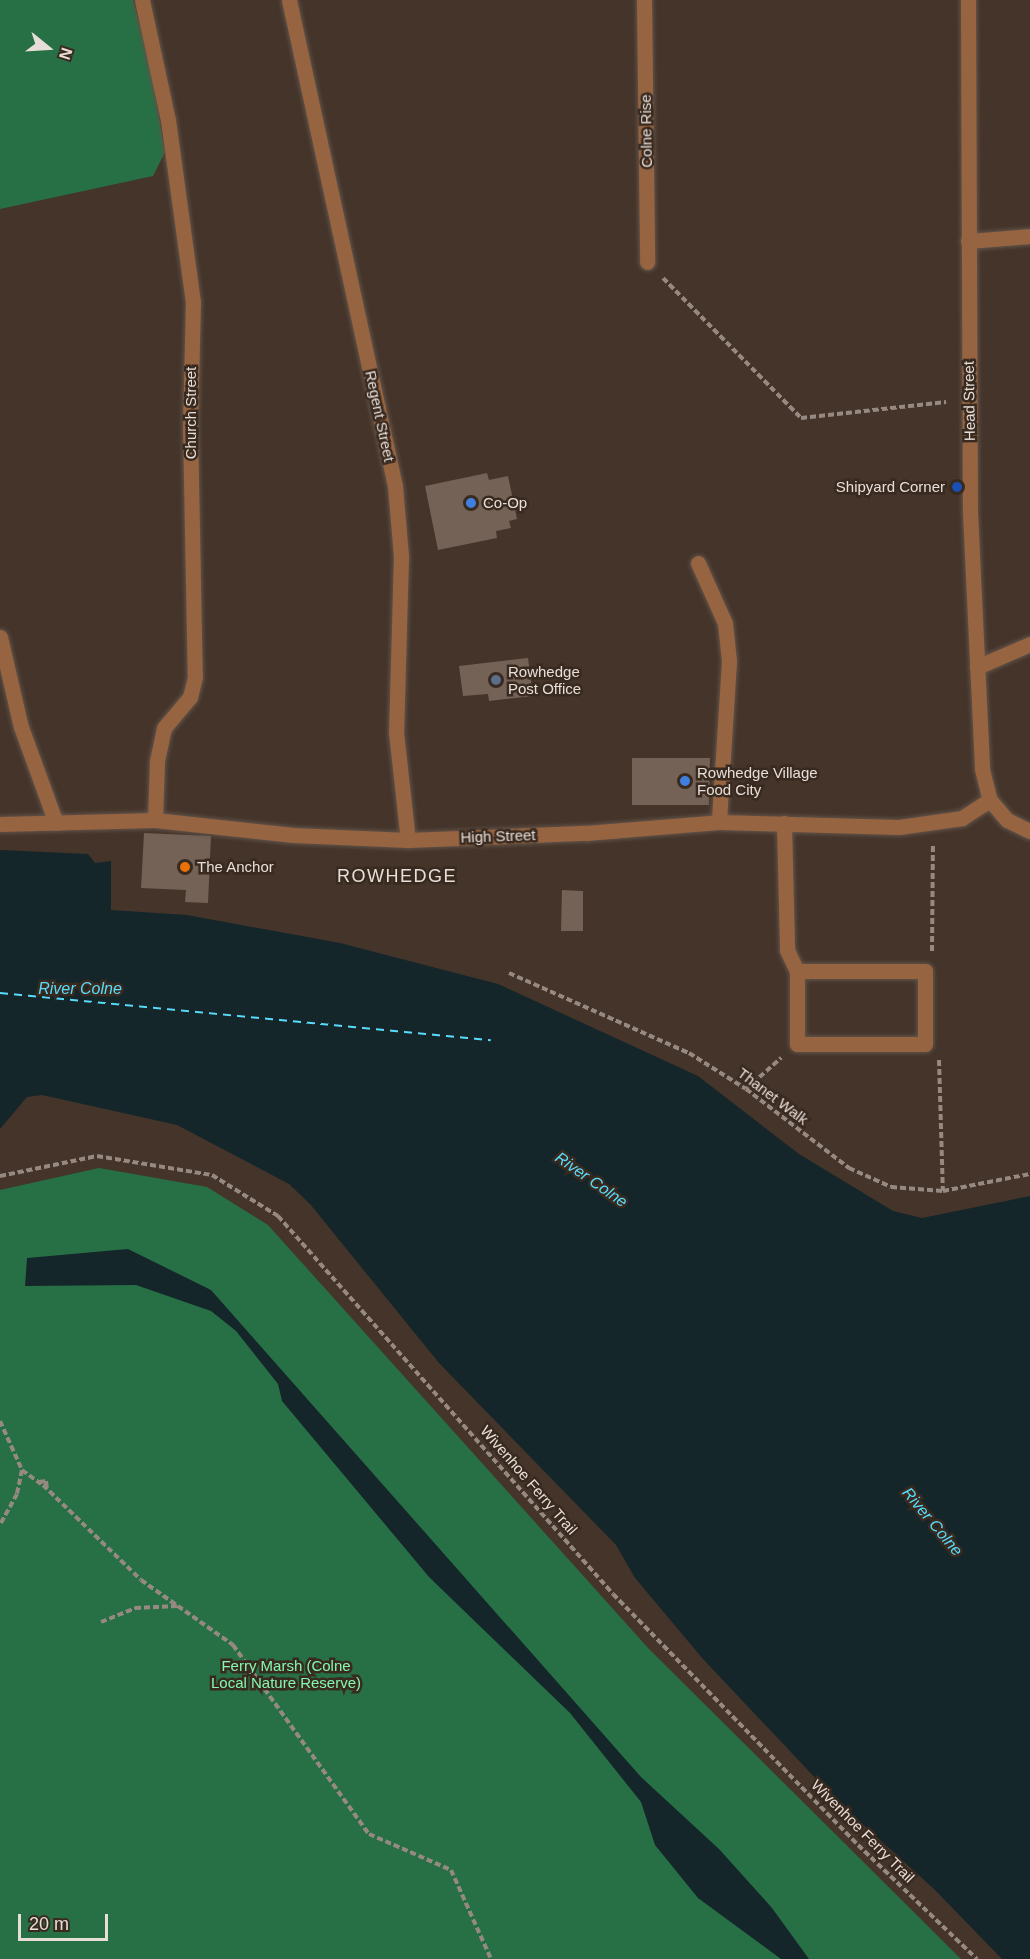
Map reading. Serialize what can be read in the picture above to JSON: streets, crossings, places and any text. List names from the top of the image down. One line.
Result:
{"streets":{"street":["Colne Rise","Head Street","Church Street","Regent Street","High Street"],"path":["Thanet Walk","Wivenhoe Ferry Trail"]},"crossings":[["Head Street","High Street"],["Church Street","High Street"],["Regent Street","High Street"]],"districts":["ROWHEDGE"],"water":["River Colne"],"parks":["Ferry Marsh (Colne Local Nature Reserve)"],"places":["Shipyard Corner","Co-Op","Rowhedge Post Office","Rowhedge Village Food City","The Anchor"],"scale_bar":"20 m","north":"right"}
